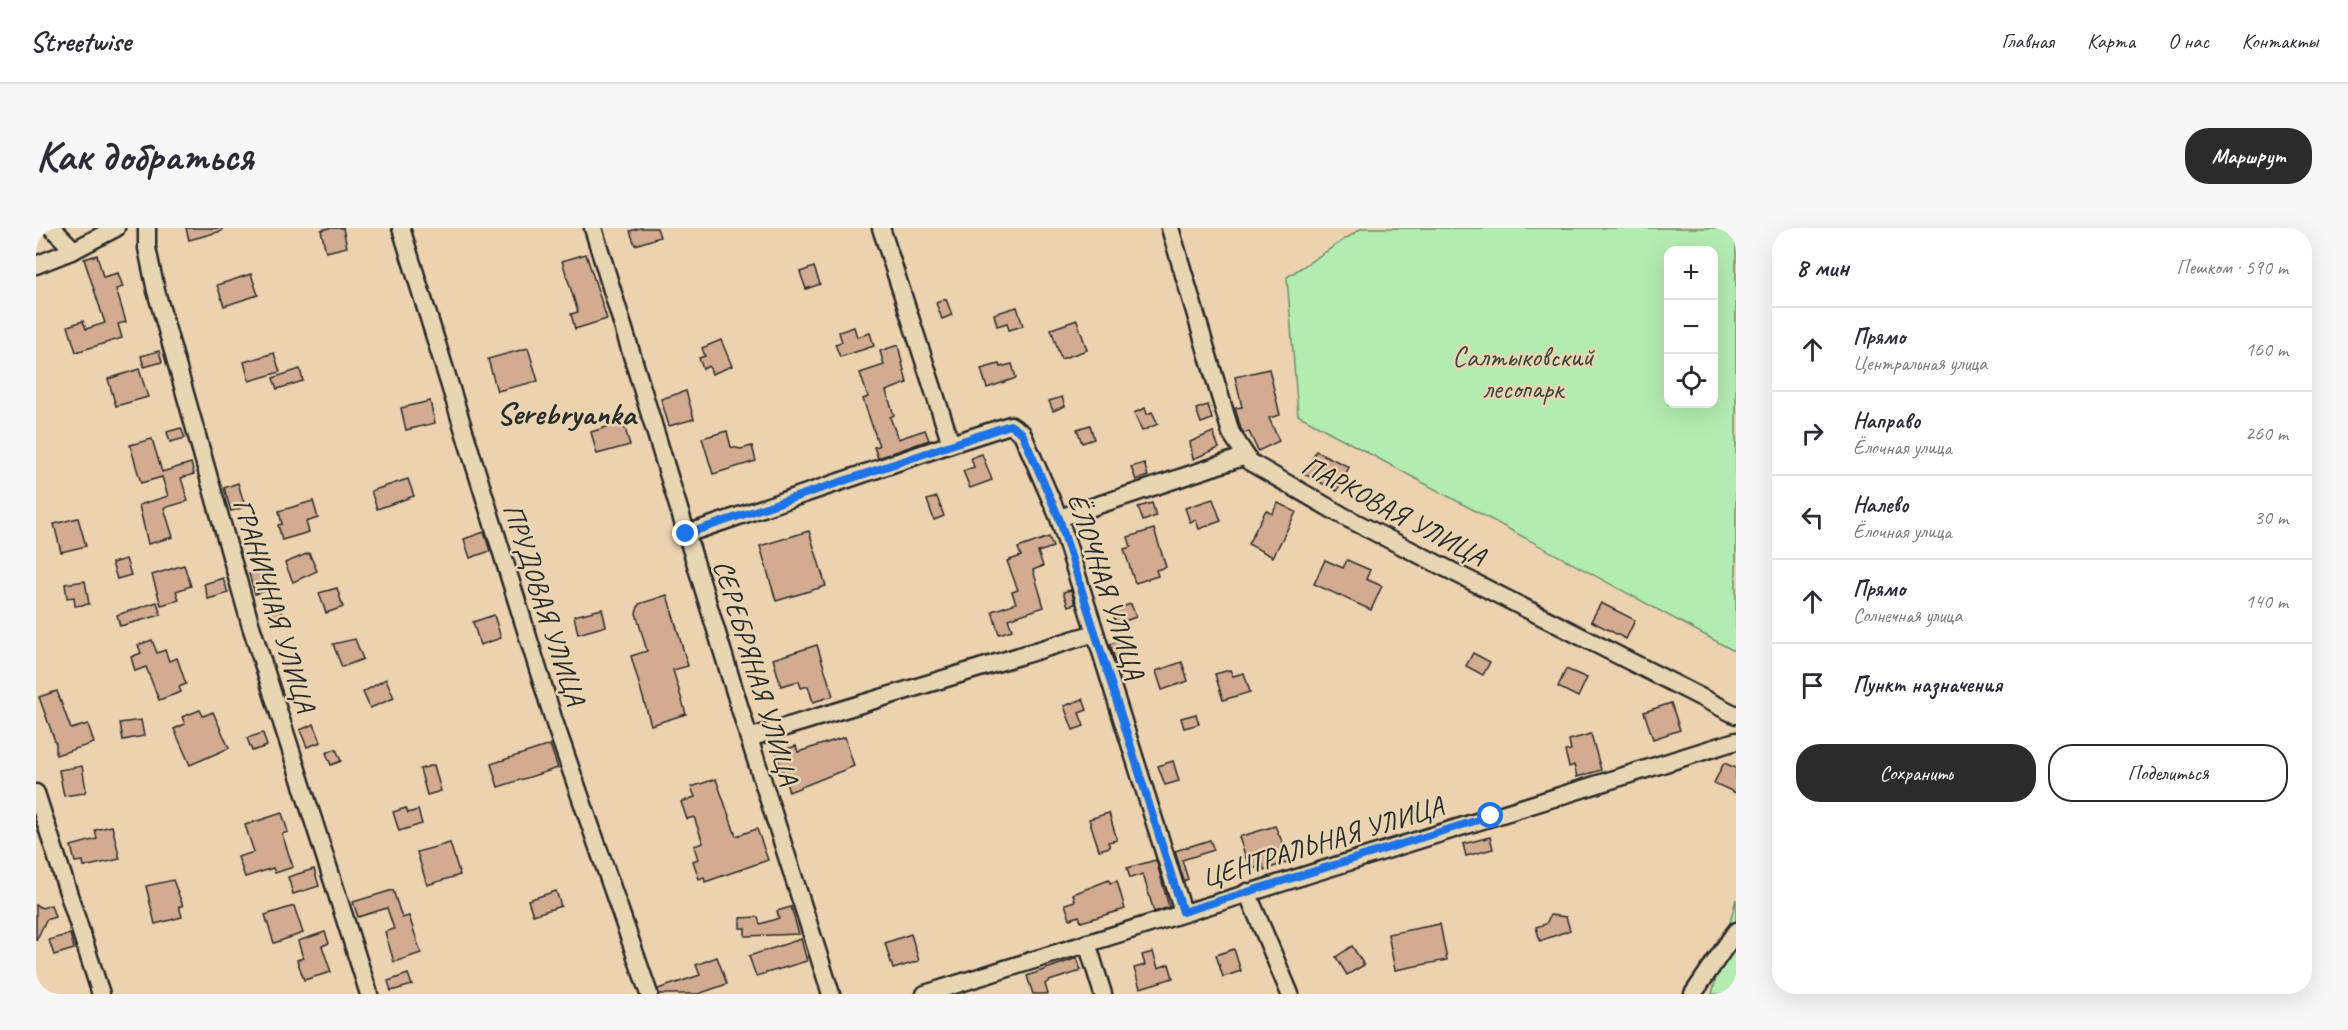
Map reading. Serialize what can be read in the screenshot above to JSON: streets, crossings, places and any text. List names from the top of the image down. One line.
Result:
{"streets":{"street":["ПАРКОВАЯ УЛИЦА","ЁЛОЧНАЯ УЛИЦА","ПРУДОВАЯ УЛИЦА","ГРАНИЧНАЯ УЛИЦА","СЕРЕБРЯНАЯ УЛИЦА","ЦЕНТРАЛЬНАЯ УЛИЦА"]},"crossings":[["ЁЛОЧНАЯ УЛИЦА","ЦЕНТРАЛЬНАЯ УЛИЦА"]],"districts":["Serebryanka"],"parks":["Салтыковский лесопарк"],"page":{"header":"Streetwise","nav":["Главная","Карта","О нас","Контакты"],"buttons":["Маршрут",["Сохранить","Поделиться"]],"title":"Как добраться","heading":["8 мин","Пешком · 590 m"],"map_buttons":["+","−"],"list":[["Прямо","Центральная улица","160 m"],["Направо","Ёлочная улица","260 m"],["Налево","Ёлочная улица","30 m"],["Прямо","Солнечная улица","140 m"],"Пункт назначения"]}}
